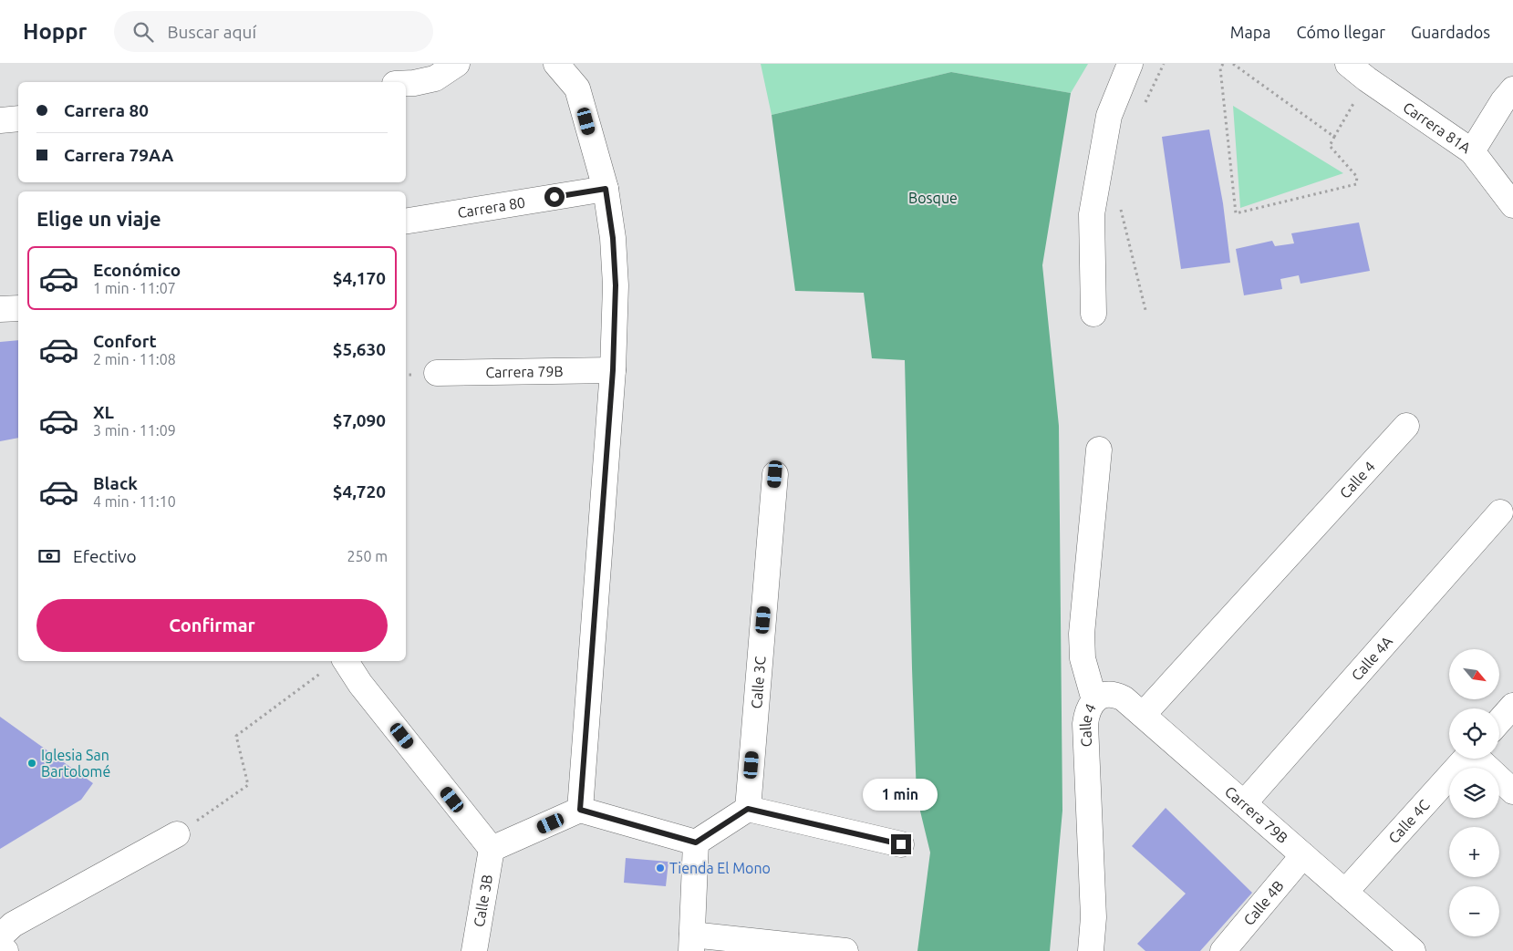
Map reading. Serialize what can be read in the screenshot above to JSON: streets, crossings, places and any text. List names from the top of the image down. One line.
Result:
{"streets":{"street":["Carrera 81A","Carrera 80","Carrera 79B","Calle 4","Calle 4A","Calle 3C","Calle 4C","Calle 3B","Calle 4B"]},"crossings":[["Carrera 79B","Calle 4"],["Carrera 79B","Calle 4A"],["Carrera 79B","Calle 4C"],["Carrera 79B","Calle 4B"]],"parks":["Bosque"],"places":["Iglesia San Bartolomé","Tienda El Mono"],"north":"bottom right","page":{"header":"Hoppr","search":"Buscar aquí","nav":["Mapa","Cómo llegar","Guardados"],"banner":["Carrera 80","Carrera 79AA"],"heading":"Elige un viaje","list":[{"name":"Económico","note":"1 min · 11:07","value":"$4,170"},{"name":"Confort","note":"2 min · 11:08","value":"$5,630"},{"name":"XL","note":"3 min · 11:09","value":"$7,090"},{"name":"Black","note":"4 min · 11:10","value":"$4,720"}],"pay":["Efectivo","250 m"],"buttons":"Confirmar","map_buttons":["+","−"],"bubble":"1 min"}}
